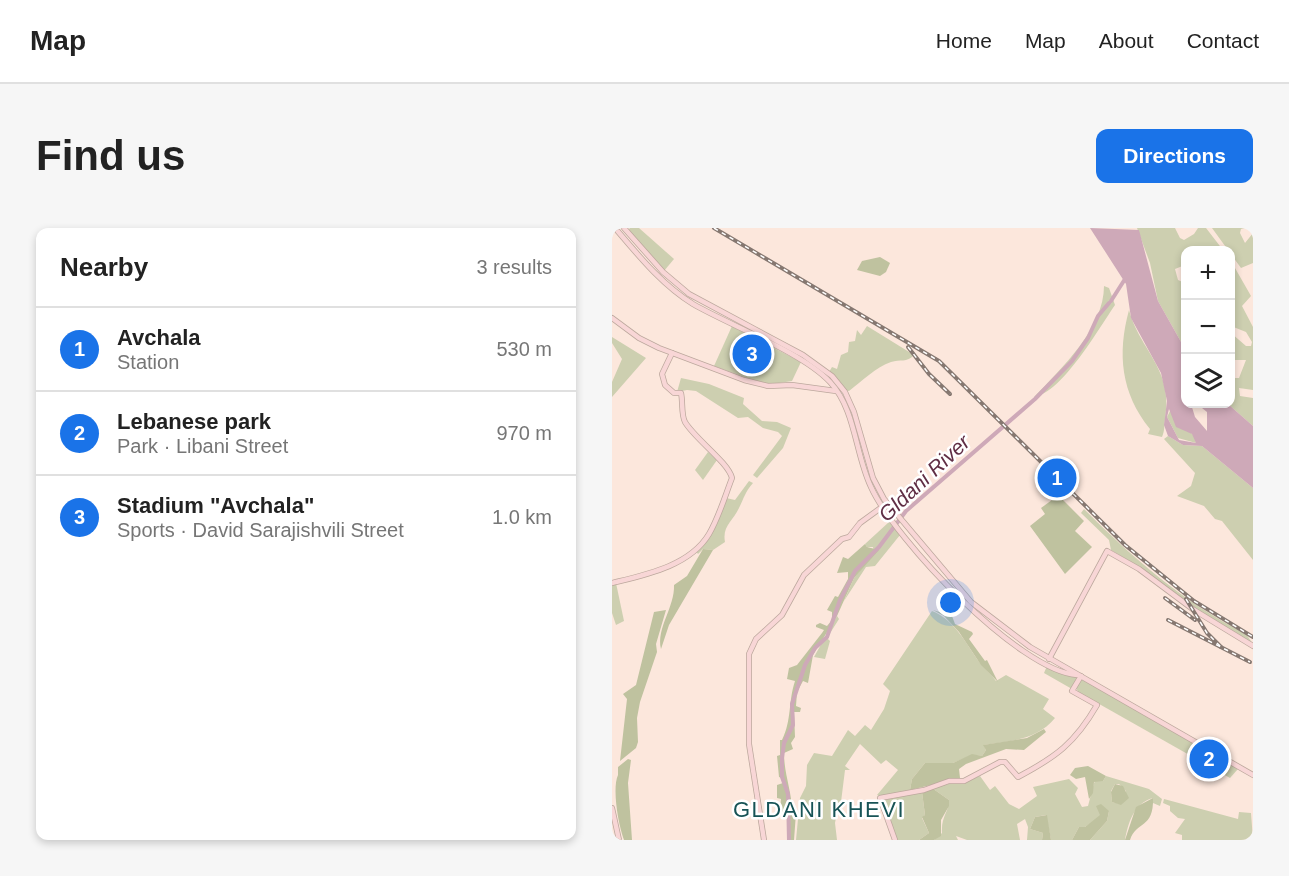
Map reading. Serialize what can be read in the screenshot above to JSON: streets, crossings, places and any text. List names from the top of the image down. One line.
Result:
{"districts":["GLDANI KHEVI"],"water":["Gldani River"],"page":{"header":"Map","nav":["Home","Map","About","Contact"],"buttons":"Directions","title":"Find us","heading":["Nearby","3 results"],"map_buttons":["+","−"],"list":[{"mark":"1","name":"Avchala","note":"Station","value":"530 m"},{"mark":"2","name":"Lebanese park","note":"Park · Libani Street","value":"970 m"},{"mark":"3","name":"Stadium \"Avchala\"","note":"Sports · David Sarajishvili Street","value":"1.0 km"}],"pins":["3","1","2"]}}
